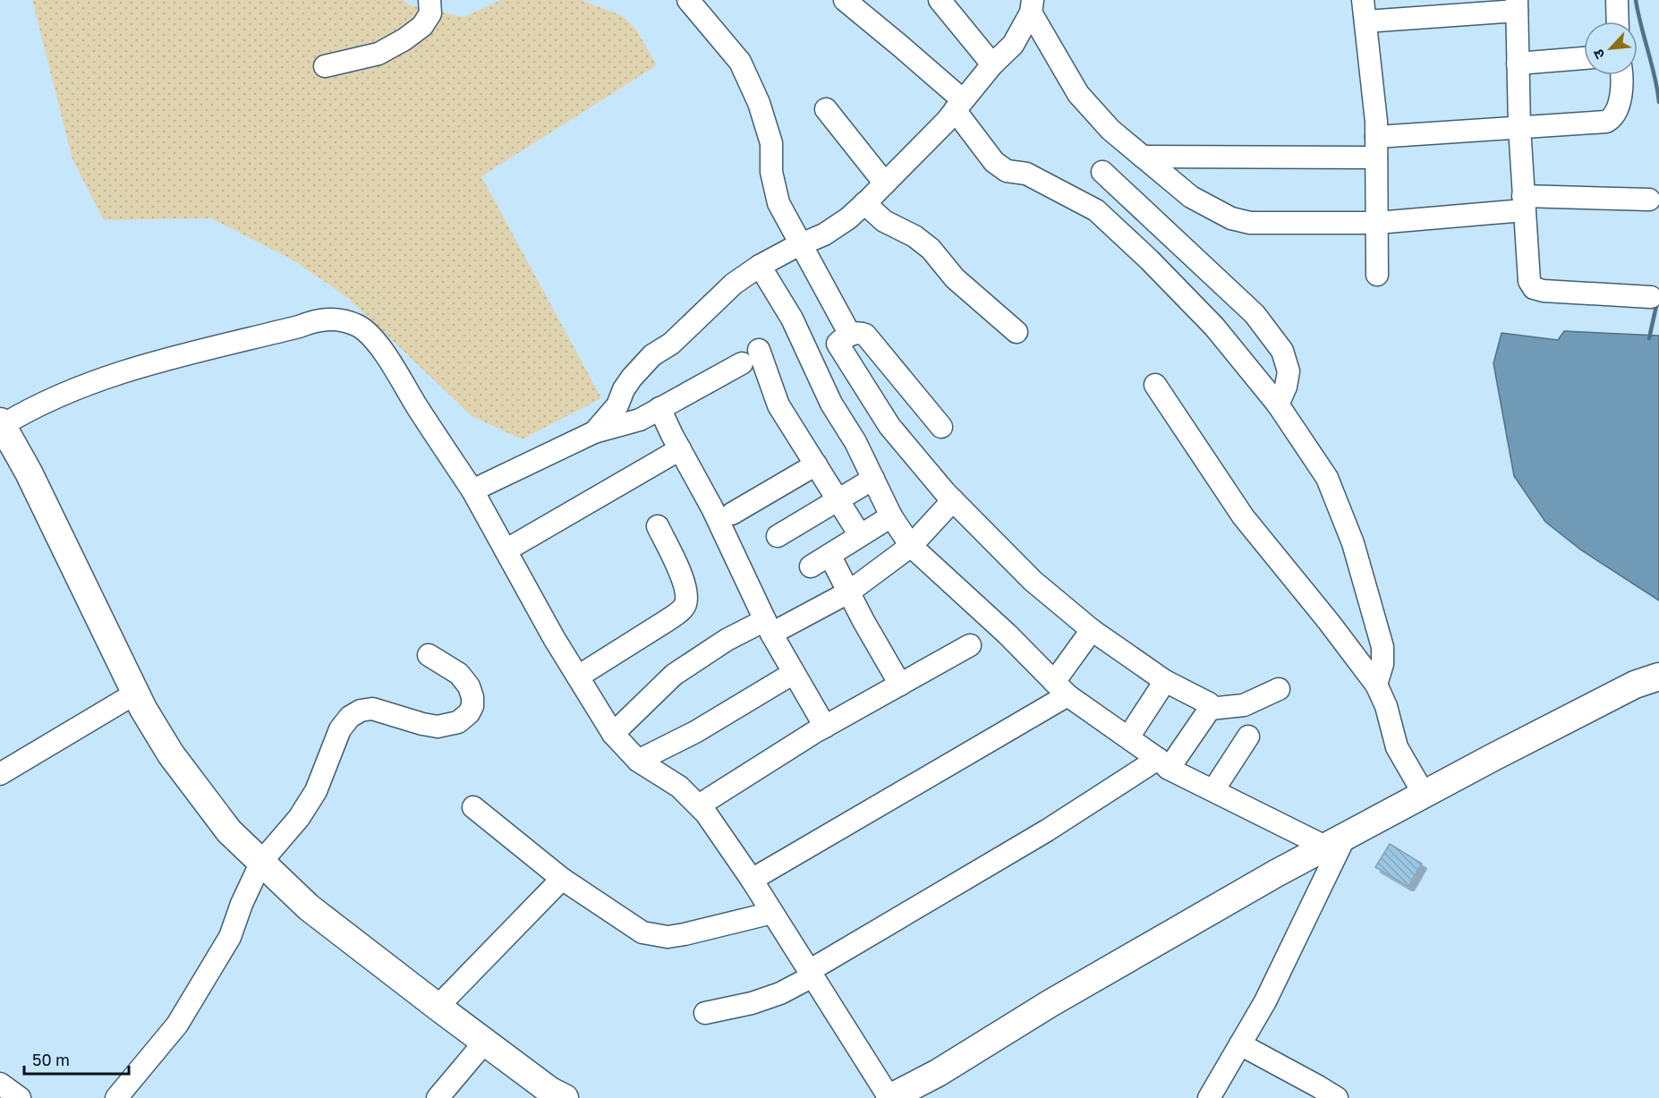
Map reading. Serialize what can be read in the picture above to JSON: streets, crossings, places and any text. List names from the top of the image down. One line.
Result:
{"scale_bar":"50 m","north":"bottom left"}
